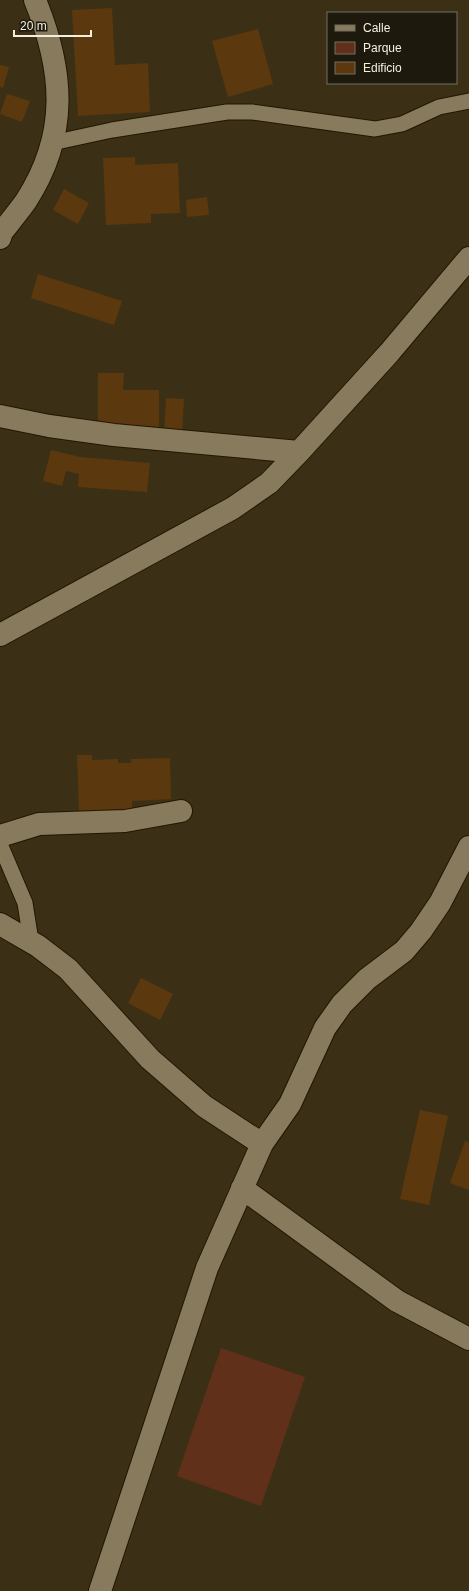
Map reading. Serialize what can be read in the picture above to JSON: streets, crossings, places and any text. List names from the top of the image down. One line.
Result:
{"legend":["Calle","Parque","Edificio"],"scale_bar":"20 m"}
